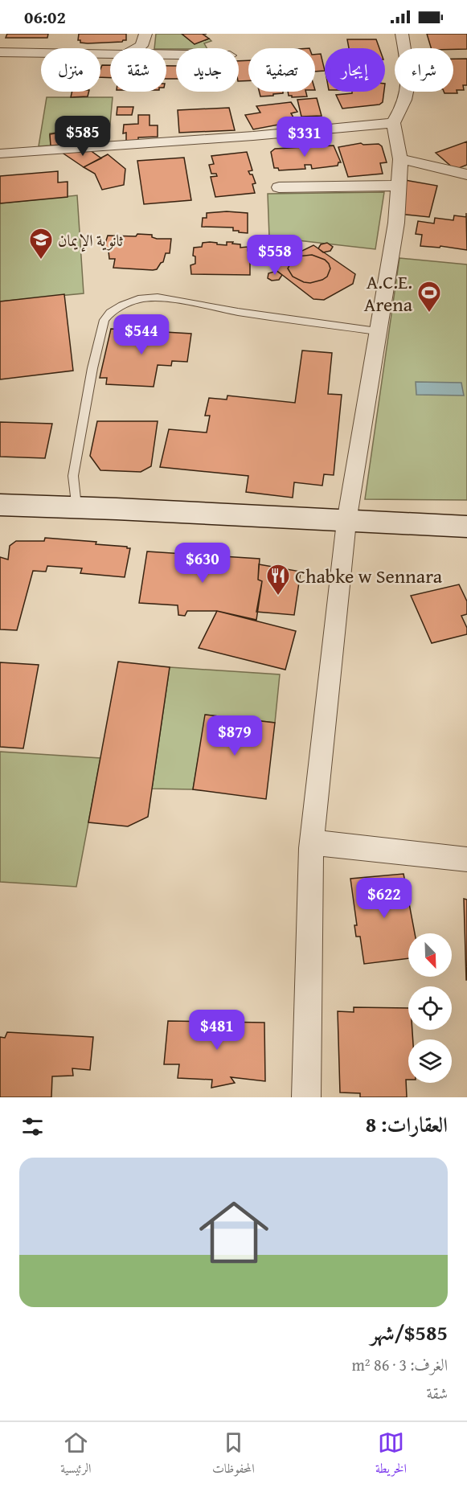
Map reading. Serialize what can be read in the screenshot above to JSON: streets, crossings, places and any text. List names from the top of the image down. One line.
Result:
{"places":{"school or university":["ثانوية الإيمان"],"sports":["A.C.E. Arena"],"restaurant":["Chabke w Sennara"]},"north":"bottom right","page":{"status":"06:02","chip":["شراء","إيجار","تصفية","جديد","شقة","منزل"],"price":["$585","$331","$558","$544","$630","$879","$622","$481"],"heading":"العقارات: 8","list":[{"name":"$585/شهر","note":"الغرف: 3 · 86 m² · شقة"}],"tabs":["الخريطة","المحفوظات","الرئيسية"]}}
